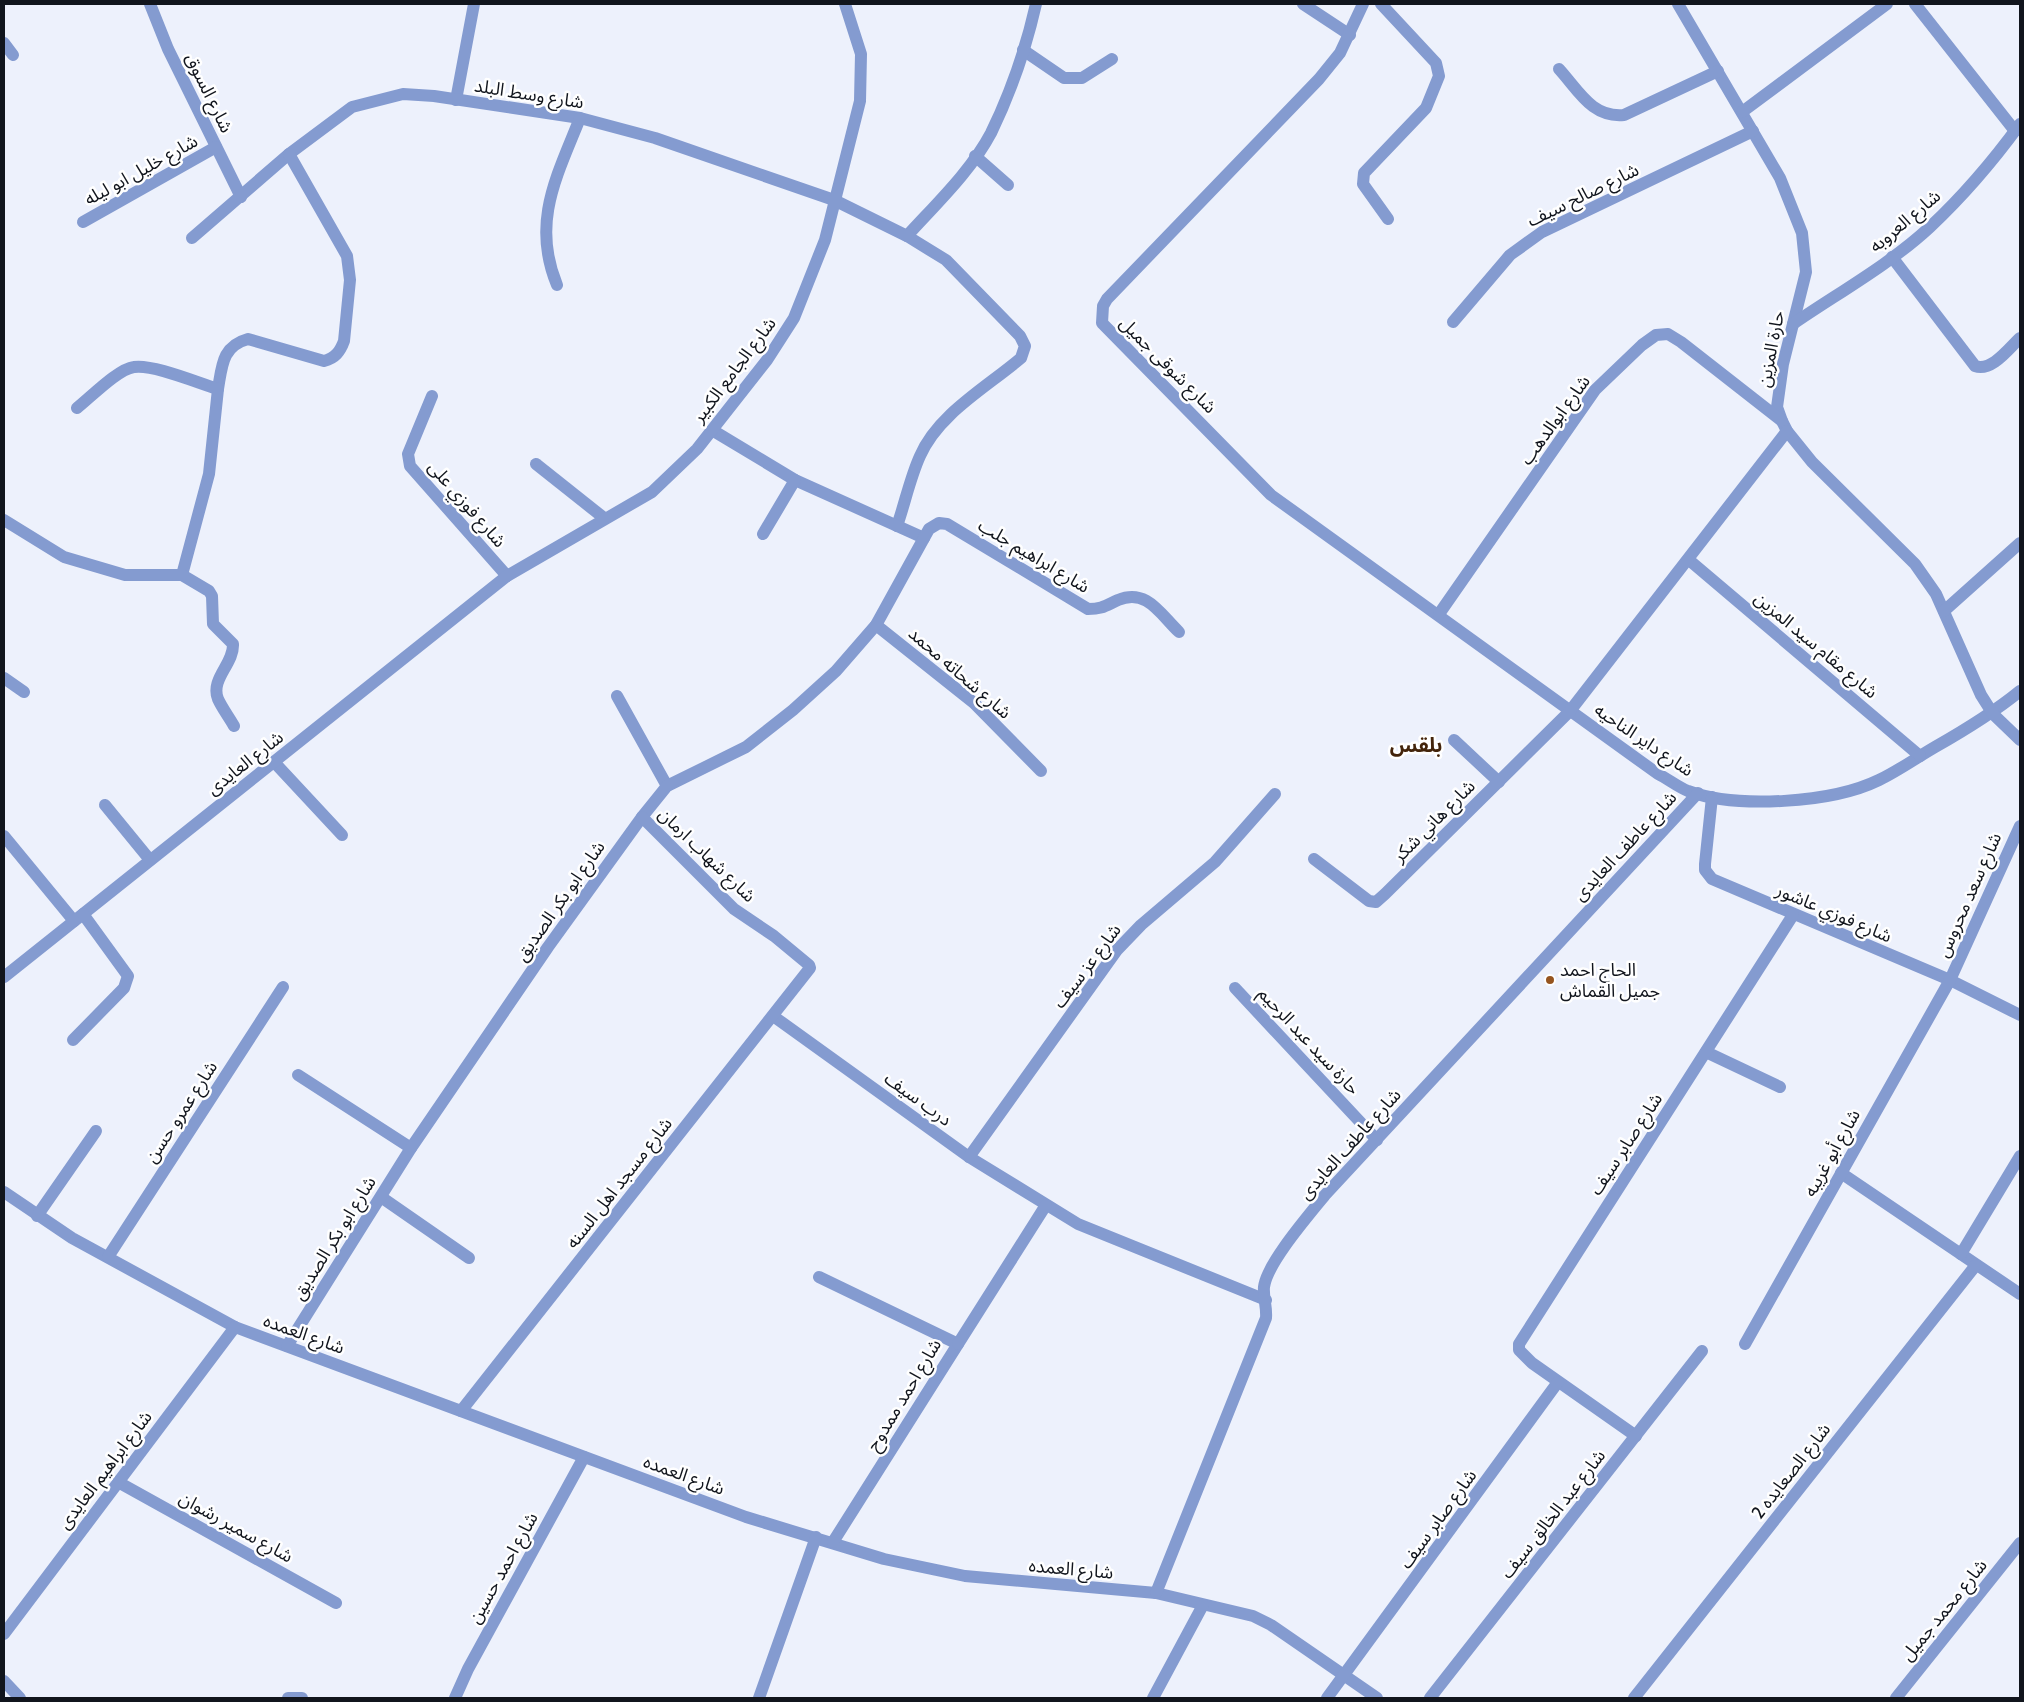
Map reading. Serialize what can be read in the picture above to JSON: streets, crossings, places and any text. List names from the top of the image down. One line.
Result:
{"streets":{"street":["شارع السوق","شارع وسط البلد","شارع خليل ابو ليله","شارع صالح سيف","شارع العروبه","حارة المزين","شارع شوقى جميل","شارع الجامع الكبير","شارع ابوالدهب","شارع فوزي على","شارع ابراهيم جلب","شارع مقام سيد المزين","شارع شحاته محمد","شارع داير الناحيه","شارع العايدى","شارع هاني شكر","شارع عاطف العايدى","شارع شهاب ارمان","شارع سعد محروس","شارع ابو بكر الصديق","شارع فوزي عاشور","شارع عز سيف","حارة سيد عبد الرحيم","درب سيف","شارع عمرو حسن","شارع صابر سيف","شارع أبو غريبه","شارع مسجد اهل السنه","شارع العمده","شارع احمد ممدوح","شارع ابراهيم العايدى","شارع الصعايده 2","شارع عبد الخالق سيف","شارع سمير رشوان","شارع احمد حسين","شارع محمد جميل"]},"crossings":[["شارع السوق","شارع وسط البلد"],["شارع السوق","شارع خليل ابو ليله"],["شارع وسط البلد","شارع الجامع الكبير"],["شارع صالح سيف","حارة المزين"],["شارع العروبه","حارة المزين"],["حارة المزين","شارع ابوالدهب"],["شارع شوقى جميل","شارع ابوالدهب"],["شارع شوقى جميل","شارع داير الناحيه"],["شارع الجامع الكبير","شارع فوزي على"],["شارع الجامع الكبير","شارع العايدى"],["شارع ابوالدهب","شارع داير الناحيه"],["شارع فوزي على","شارع العايدى"],["شارع ابراهيم جلب","شارع ابو بكر الصديق"],["شارع مقام سيد المزين","شارع داير الناحيه"],["شارع شحاته محمد","شارع ابو بكر الصديق"],["شارع داير الناحيه","شارع هاني شكر"],["شارع داير الناحيه","شارع عاطف العايدى"],["شارع داير الناحيه","شارع فوزي عاشور"],["شارع عاطف العايدى","حارة سيد عبد الرحيم"],["شارع عاطف العايدى","درب سيف"],["شارع عاطف العايدى","شارع العمده"],["شارع شهاب ارمان","شارع ابو بكر الصديق"],["شارع شهاب ارمان","شارع مسجد اهل السنه"],["شارع سعد محروس","شارع فوزي عاشور"],["شارع سعد محروس","شارع أبو غريبه"],["شارع ابو بكر الصديق","شارع العمده"],["شارع فوزي عاشور","شارع صابر سيف"],["شارع فوزي عاشور","شارع أبو غريبه"],["شارع عز سيف","درب سيف"],["درب سيف","شارع مسجد اهل السنه"],["شارع عمرو حسن","شارع العمده"],["شارع صابر سيف","شارع العمده"],["شارع صابر سيف","شارع عبد الخالق سيف"],["شارع مسجد اهل السنه","شارع العمده"],["شارع العمده","شارع احمد ممدوح"],["شارع العمده","شارع ابراهيم العايدى"],["شارع العمده","شارع احمد حسين"],["شارع ابراهيم العايدى","شارع سمير رشوان"]],"districts":["بلقس"],"places":["الحاج احمد جميل القماش"]}
